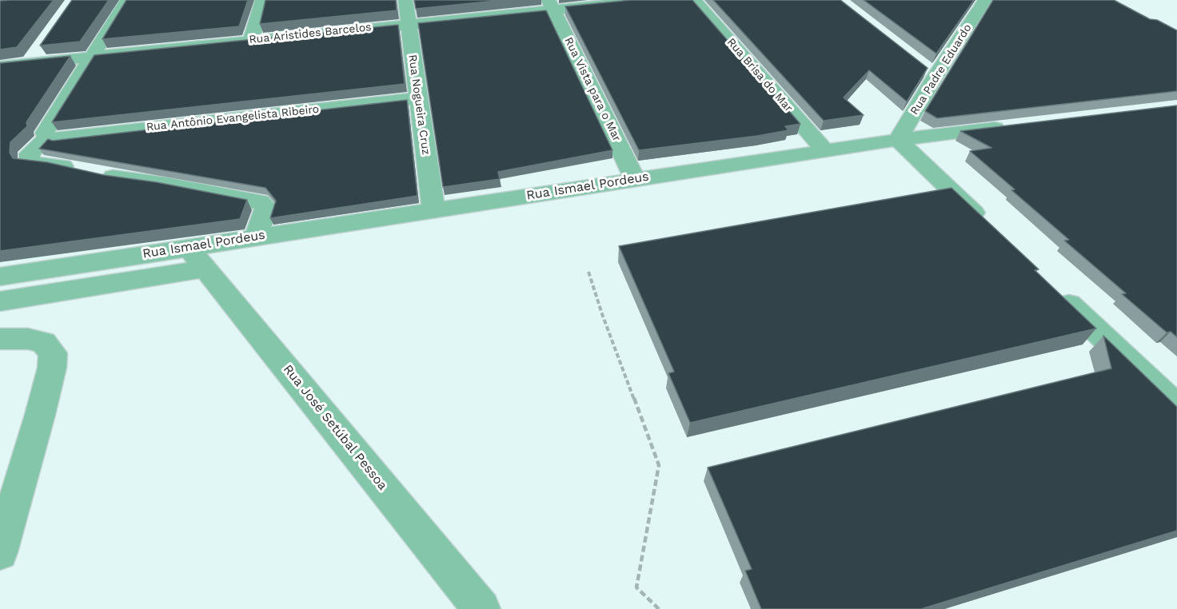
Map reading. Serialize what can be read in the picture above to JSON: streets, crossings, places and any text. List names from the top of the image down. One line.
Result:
{"streets":{"street":["Rua Aristides Barcelos","Rua Padre Eduardo","Rua Brisa do Mar","Rua Vista para o Mar","Rua Nogueira Cruz","Rua Antônio Evangelista Ribeiro","Rua Ismael Pordeus","Rua José Setúbal Pessoa"]},"crossings":[["Rua Aristides Barcelos","Rua Vista para o Mar"],["Rua Aristides Barcelos","Rua Nogueira Cruz"],["Rua Padre Eduardo","Rua Ismael Pordeus"],["Rua Brisa do Mar","Rua Ismael Pordeus"],["Rua Vista para o Mar","Rua Ismael Pordeus"],["Rua Nogueira Cruz","Rua Antônio Evangelista Ribeiro"],["Rua Nogueira Cruz","Rua Ismael Pordeus"],["Rua Ismael Pordeus","Rua José Setúbal Pessoa"]]}
